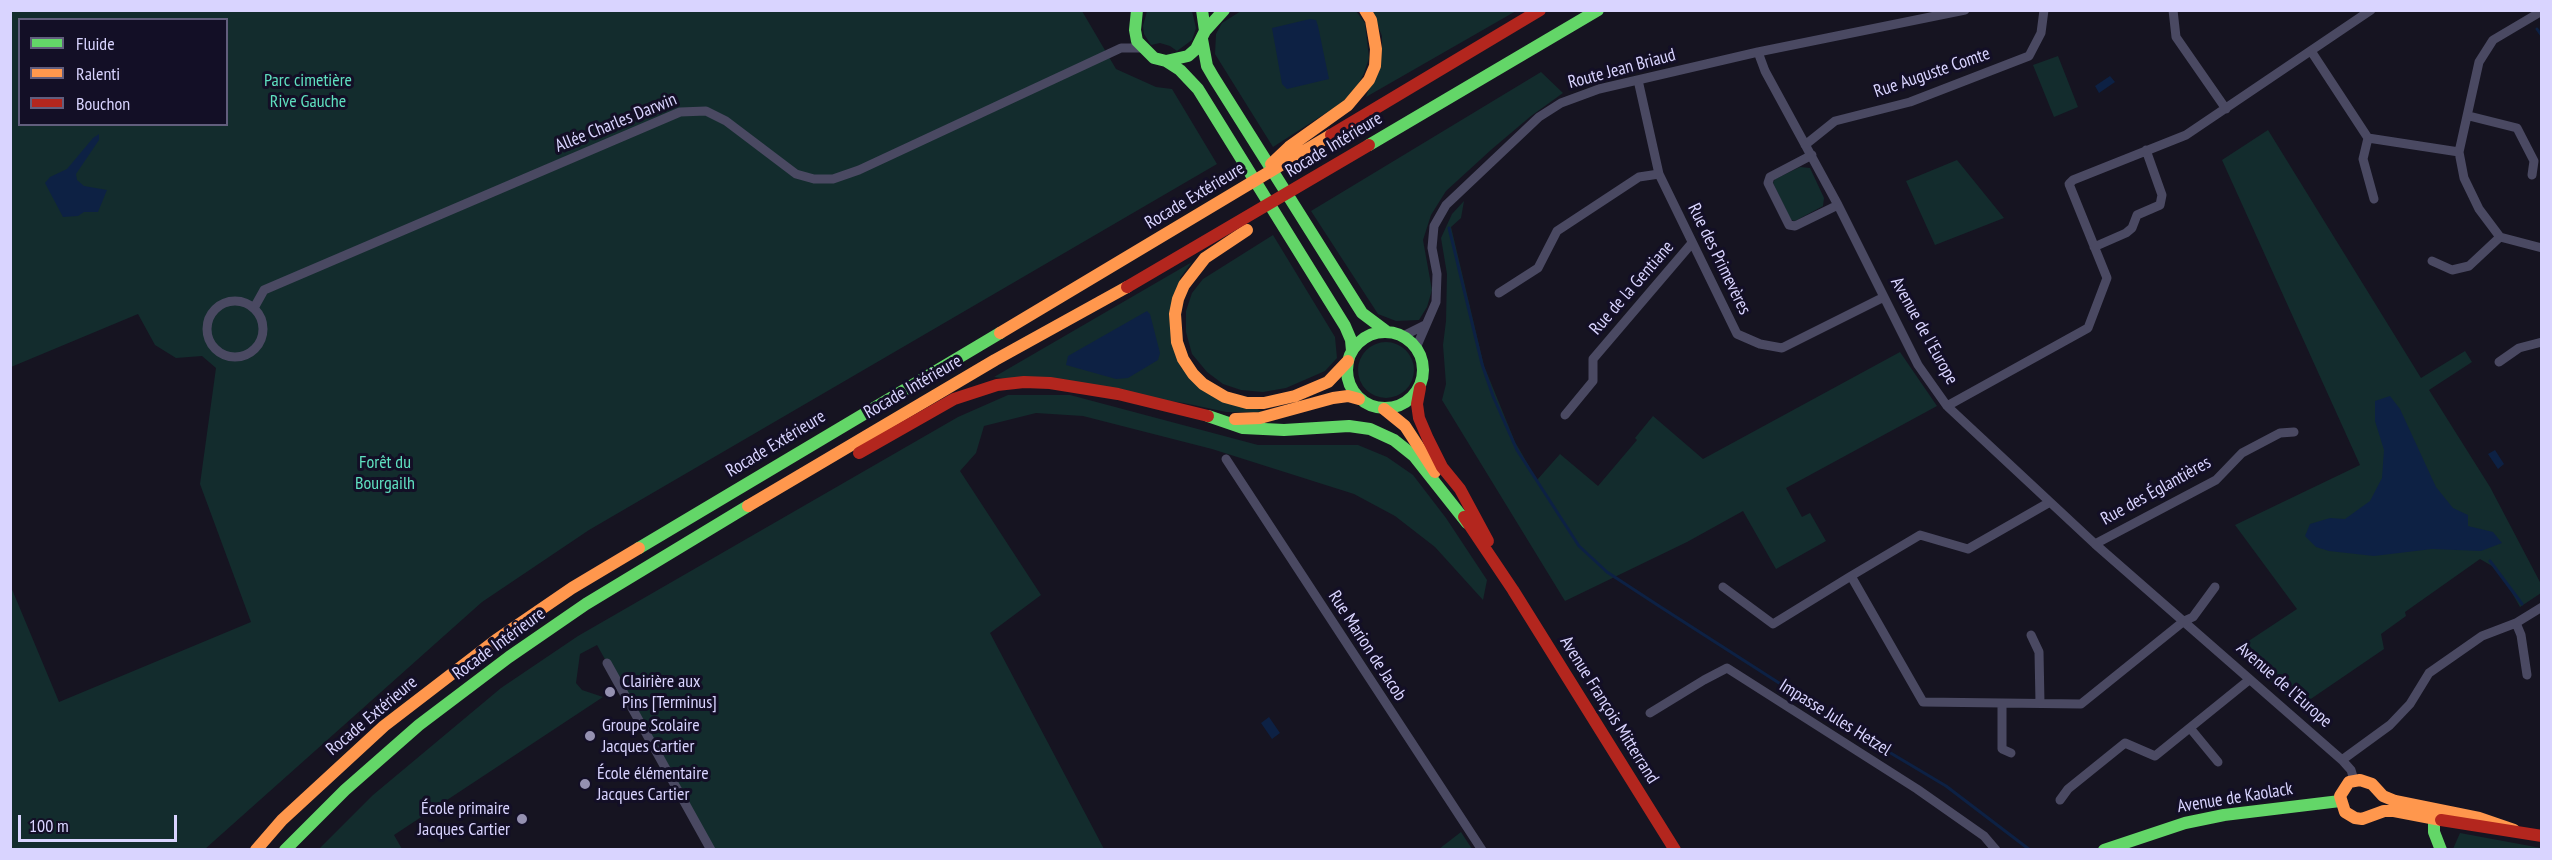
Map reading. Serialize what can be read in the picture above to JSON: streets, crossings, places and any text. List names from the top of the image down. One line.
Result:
{"streets":{"main road":["Rocade Intérieure","Rocade Extérieure","Avenue François Mitterrand","Avenue de Kaolack"],"street":["Route Jean Briaud","Rue Auguste Comte","Allée Charles Darwin","Rue des Primevères","Rue de la Gentiane","Avenue de l'Europe","Rue des Églantières","Rue Marion de Jacob","Impasse Jules Hetzel"]},"crossings":[["Route Jean Briaud","Rue des Primevères"],["Route Jean Briaud","Avenue de l'Europe"],["Route Jean Briaud","Avenue François Mitterrand"],["Rue Auguste Comte","Avenue de l'Europe"],["Rue des Primevères","Rue de la Gentiane"],["Rue des Primevères","Avenue de l'Europe"],["Avenue de l'Europe","Rue des Églantières"],["Avenue de l'Europe","Avenue de Kaolack"]],"parks":["Parc cimetière Rive Gauche","Forêt du Bourgailh"],"places":["Clairière aux Pins [Terminus]","Groupe Scolaire Jacques Cartier","École élémentaire Jacques Cartier","École primaire Jacques Cartier"],"legend":["Fluide","Ralenti","Bouchon"],"scale_bar":"100 m"}
